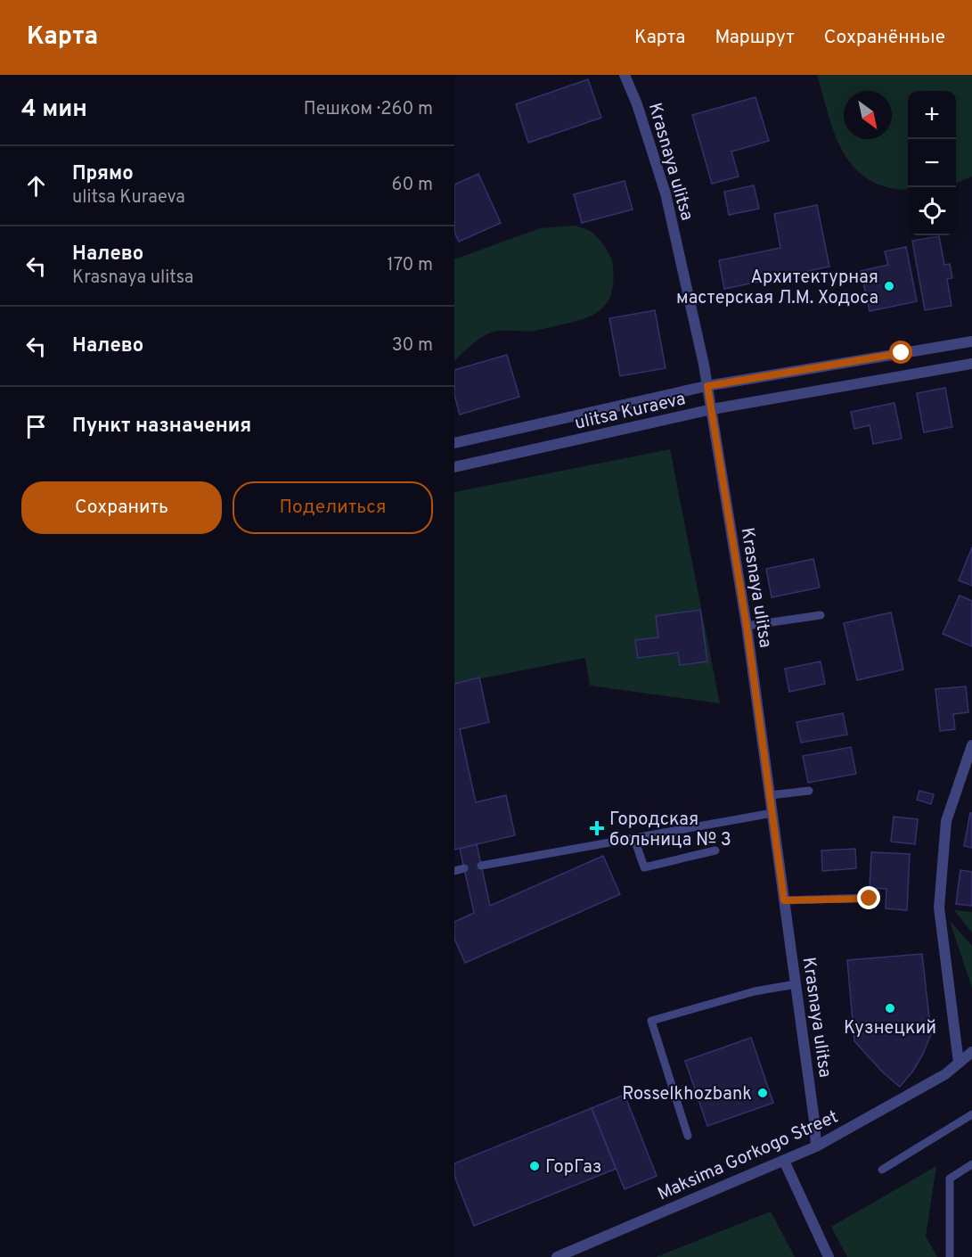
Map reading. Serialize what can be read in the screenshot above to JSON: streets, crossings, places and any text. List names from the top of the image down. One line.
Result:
{"streets":{"street":["Krasnaya ulitsa","ulitsa Kuraeva","Maksima Gorkogo Street"]},"crossings":[["Krasnaya ulitsa","ulitsa Kuraeva"],["Krasnaya ulitsa","Maksima Gorkogo Street"]],"places":{"other":["Архитектурная мастерская Л.М. Ходоса","Кузнецкий","Rosselkhozbank","ГорГаз"],"health":["Городская больница № 3"]},"north":"bottom right","page":{"header":"Карта","nav":["Карта","Маршрут","Сохранённые"],"heading":["4 мин","Пешком · 260 m"],"map_buttons":["+","−"],"list":[["Прямо","ulitsa Kuraeva","60 m"],["Налево","Krasnaya ulitsa","170 m"],["Налево","30 m"],"Пункт назначения"],"buttons":["Сохранить","Поделиться"]}}
